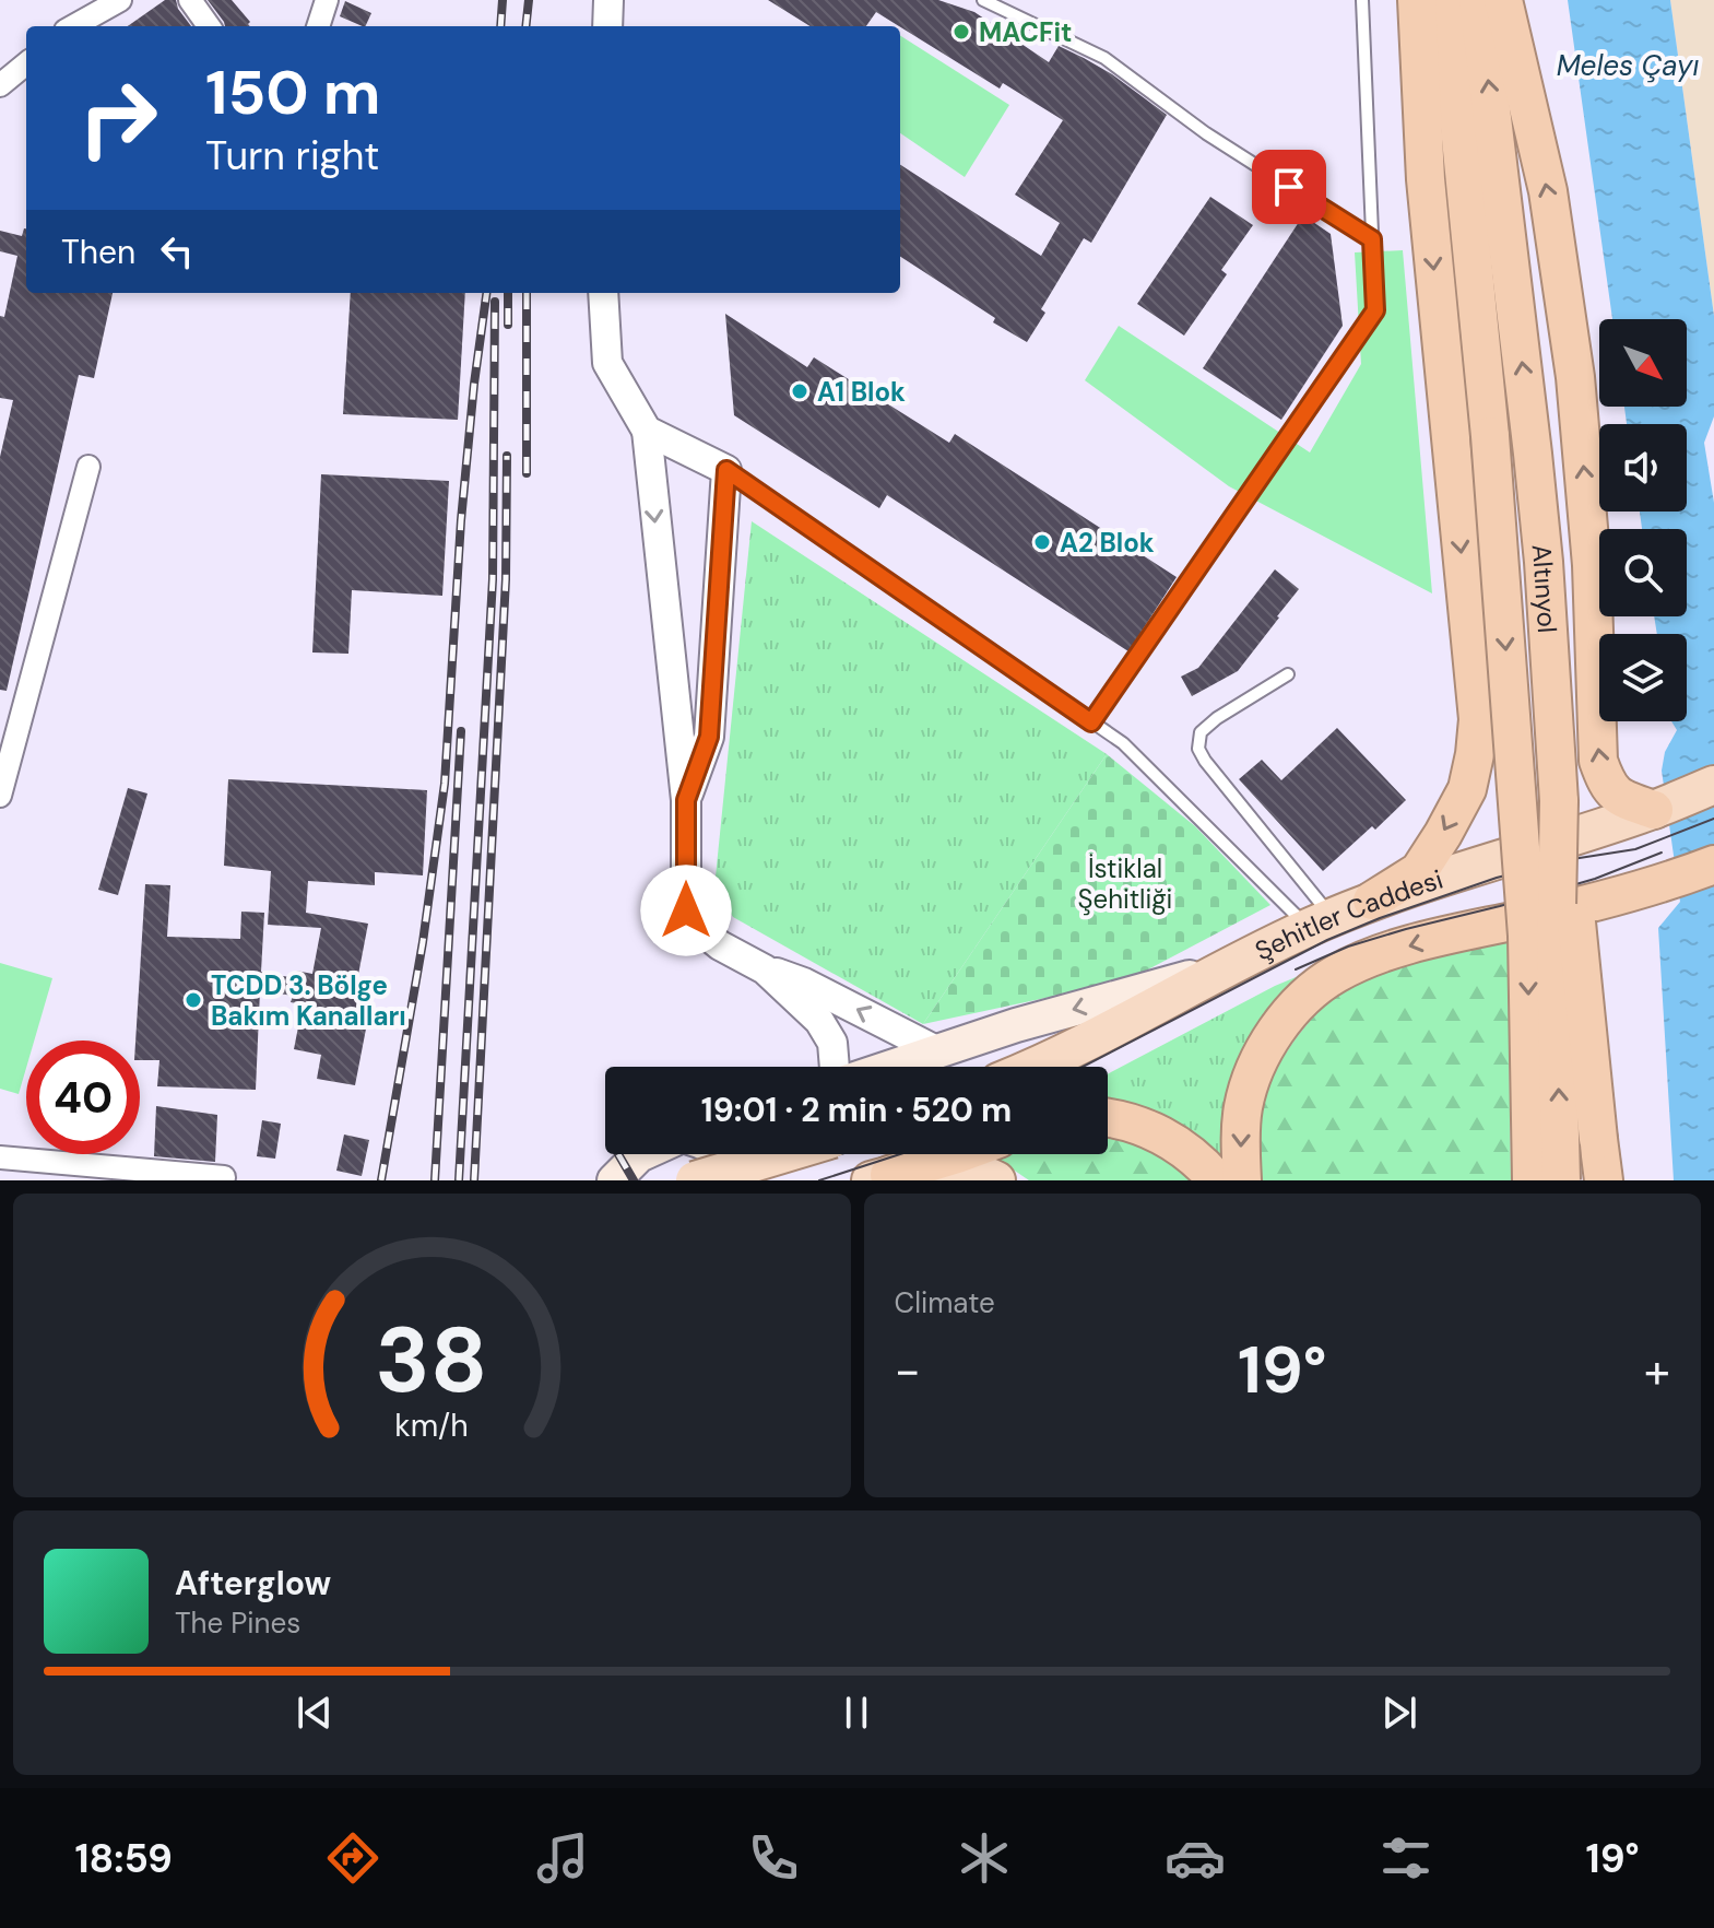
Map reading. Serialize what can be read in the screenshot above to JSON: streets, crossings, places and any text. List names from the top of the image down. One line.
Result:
{"streets":{"highway":["Altınyol"],"main road":["Şehitler Caddesi"]},"water":["Meles Çayı"],"parks":["İstiklal Şehitliği"],"places":["MACFit","A1 Blok","A2 Blok","TCDD 3. Bölge Bakım Kanalları"],"north":"bottom right","page":{"turn":["150 m","Turn right"],"then":"Then","limit":"40","trip":"19:01 · 2 min · 520 m","tile":"Climate","heat":["−","19°","+"],"song":["Afterglow","The Pines"],"tabs":["18:59","19°"],"gauge":["38","km/h"]}}
